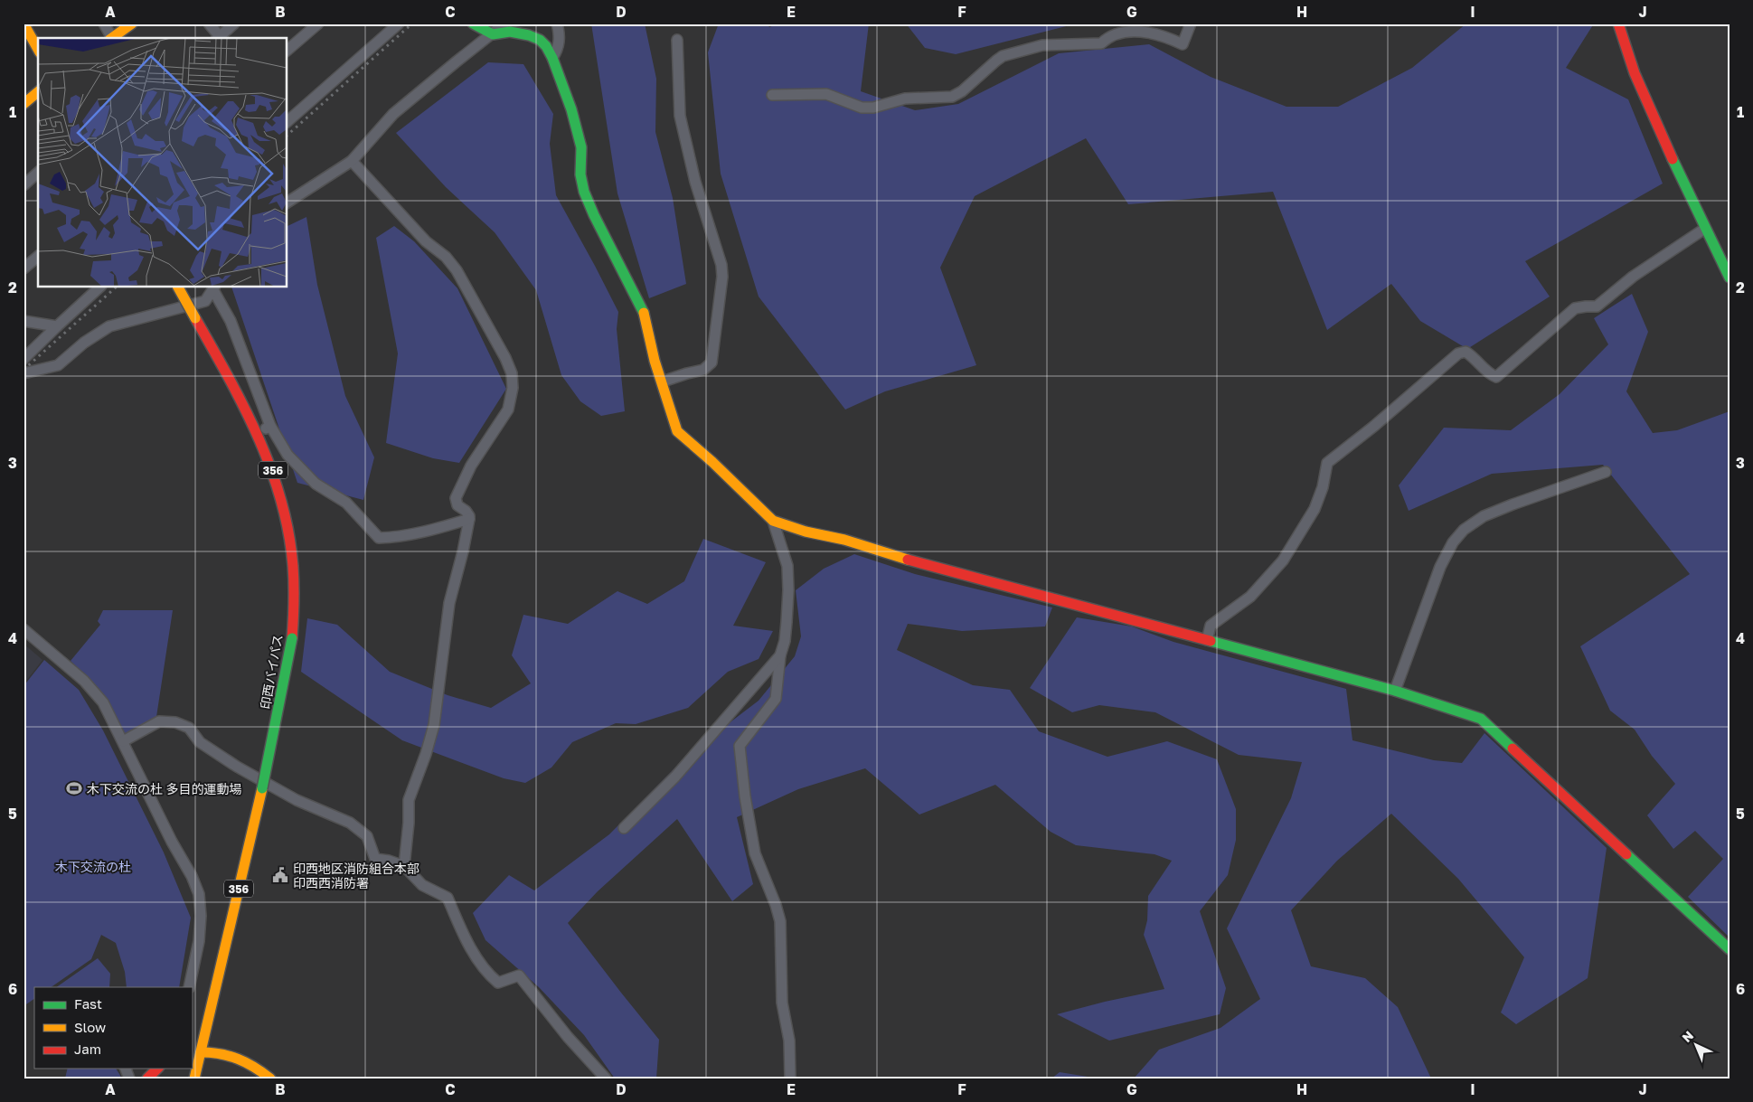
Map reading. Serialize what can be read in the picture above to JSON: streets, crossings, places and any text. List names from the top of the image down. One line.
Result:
{"streets":{"main road":["356","印西バイパス"]},"parks":["木下交流の杜"],"places":{"sports":["木下交流の杜 多目的運動場"],"public building":["印西地区消防組合本部 印西西消防署"]},"legend":["Fast","Slow","Jam"],"north":"top left","grid":{"columns":["A","B","C","D","E","F","G","H","I","J"],"rows":["1","2","3","4","5","6"]}}
